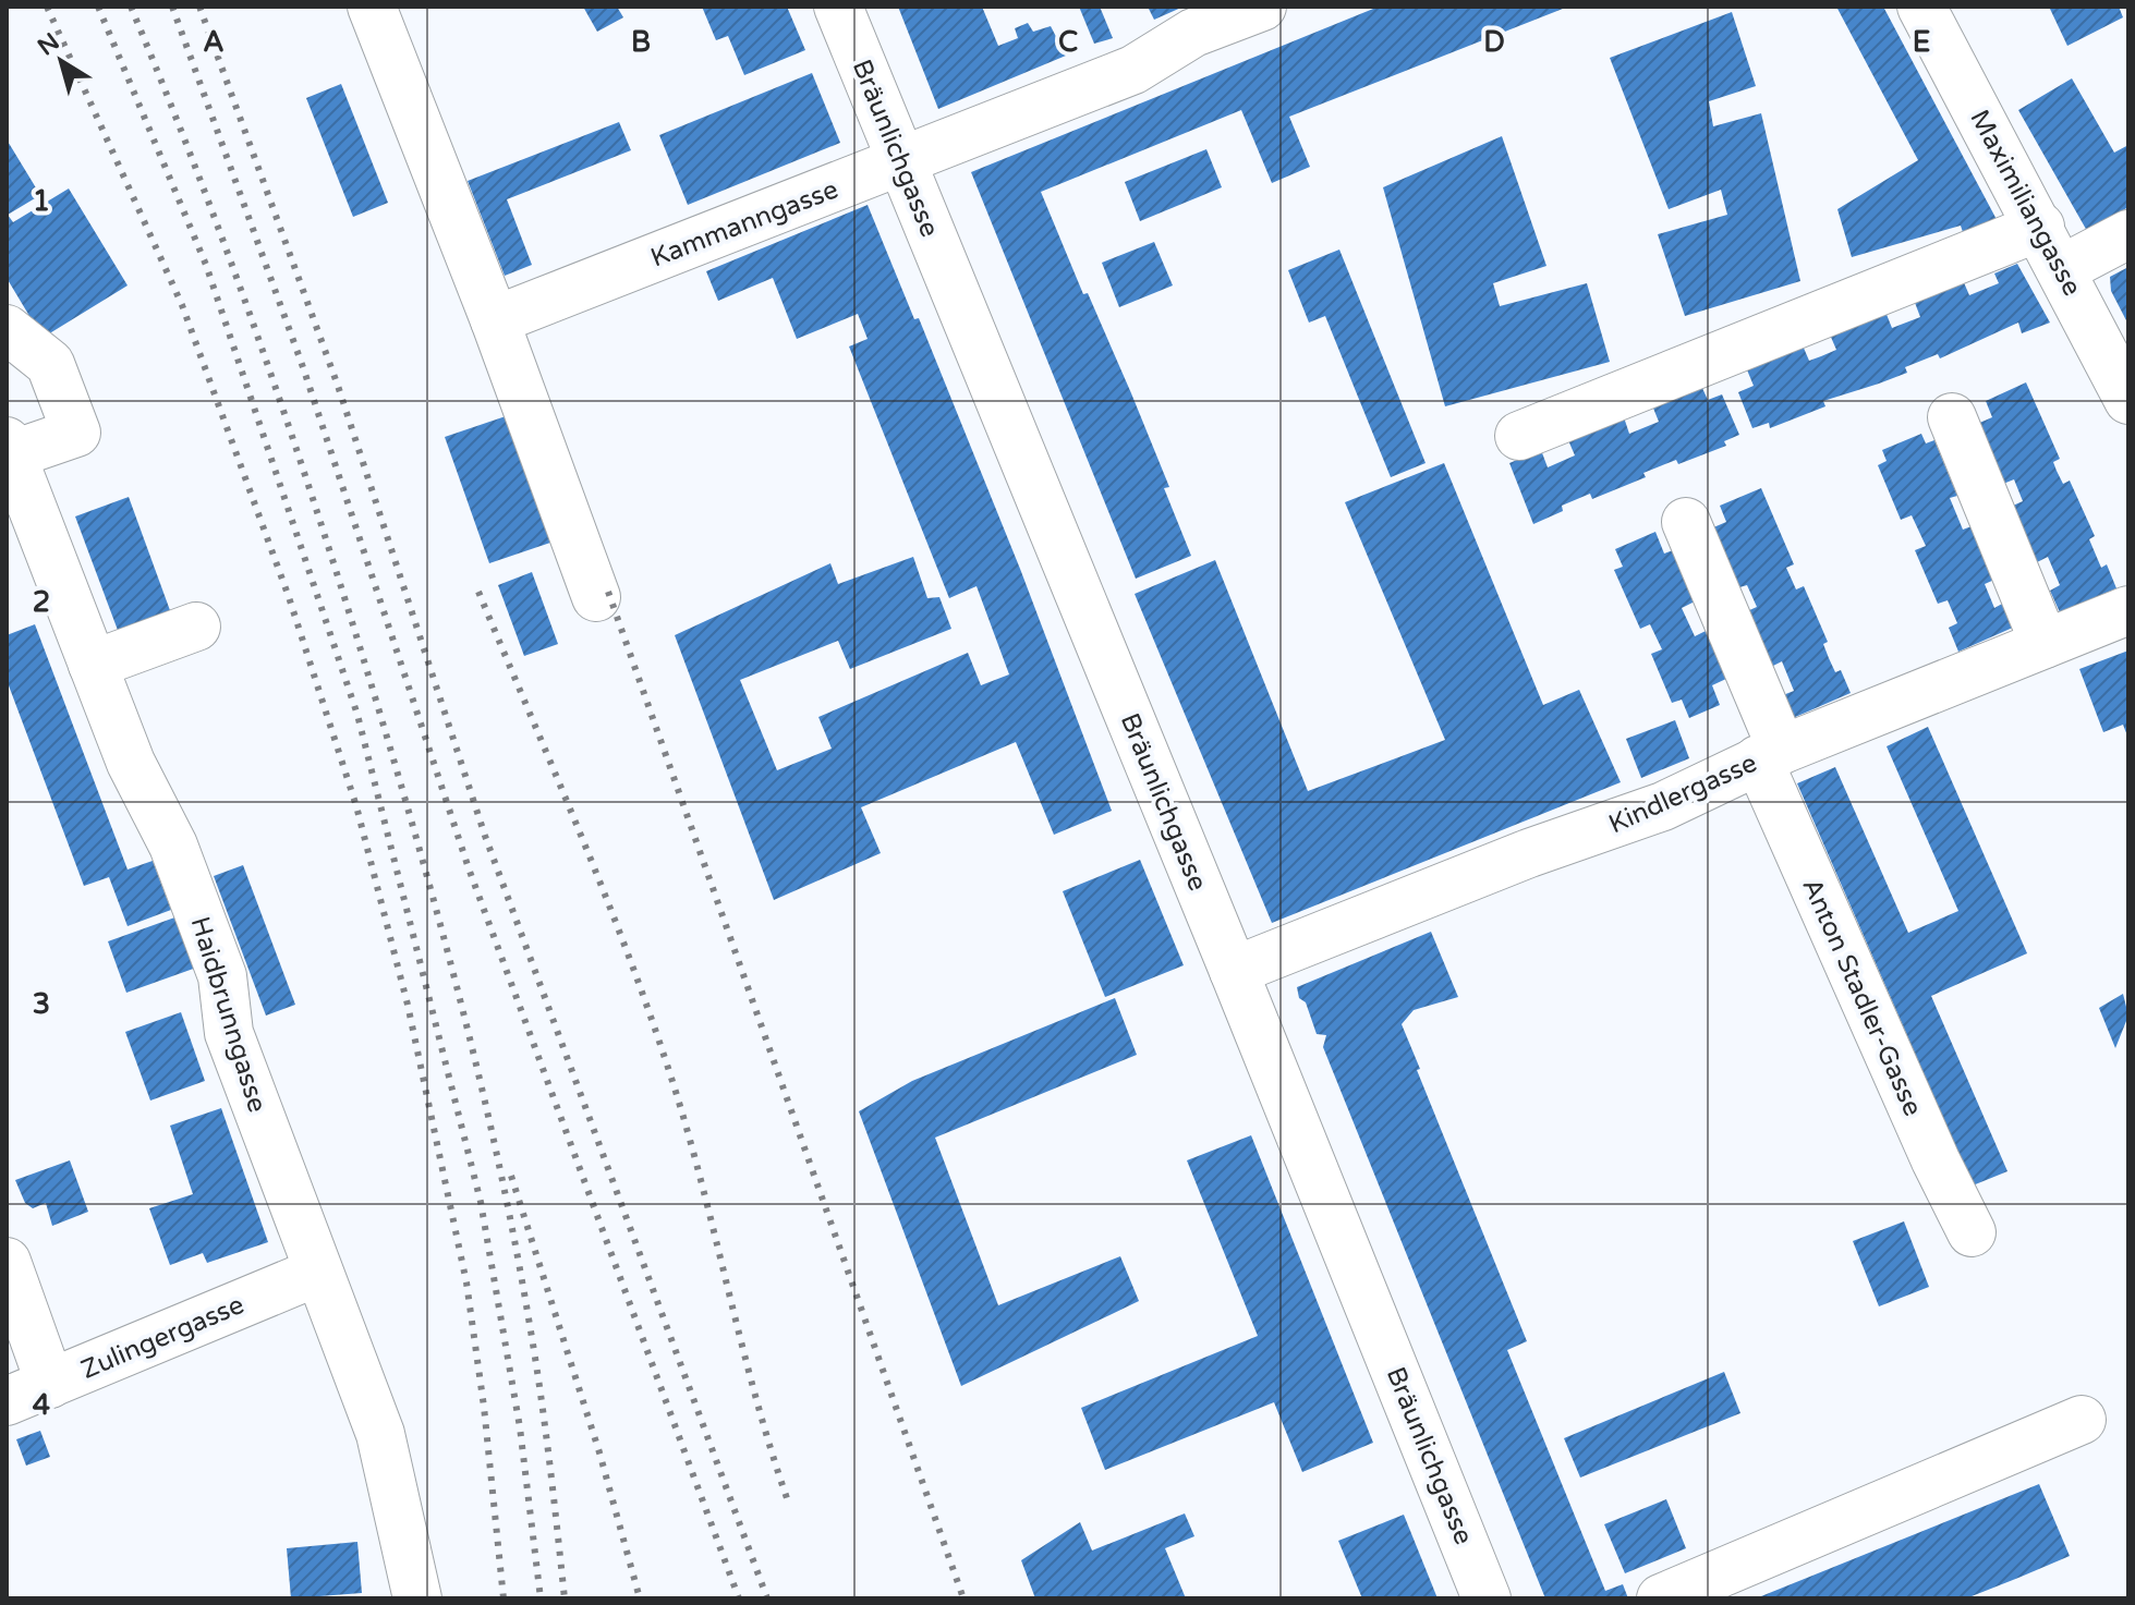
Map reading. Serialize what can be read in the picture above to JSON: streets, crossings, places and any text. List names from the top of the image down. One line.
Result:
{"streets":{"street":["Bräunlichgasse","Maximiliangasse","Kammanngasse","Kindlergasse","Anton Stadler-Gasse","Haidbrunngasse","Zulingergasse"]},"crossings":[["Bräunlichgasse","Kammanngasse"],["Bräunlichgasse","Kindlergasse"],["Kindlergasse","Anton Stadler-Gasse"],["Haidbrunngasse","Zulingergasse"]],"north":"top left","grid":{"columns":["A","B","C","D","E"],"rows":["1","2","3","4"]}}
